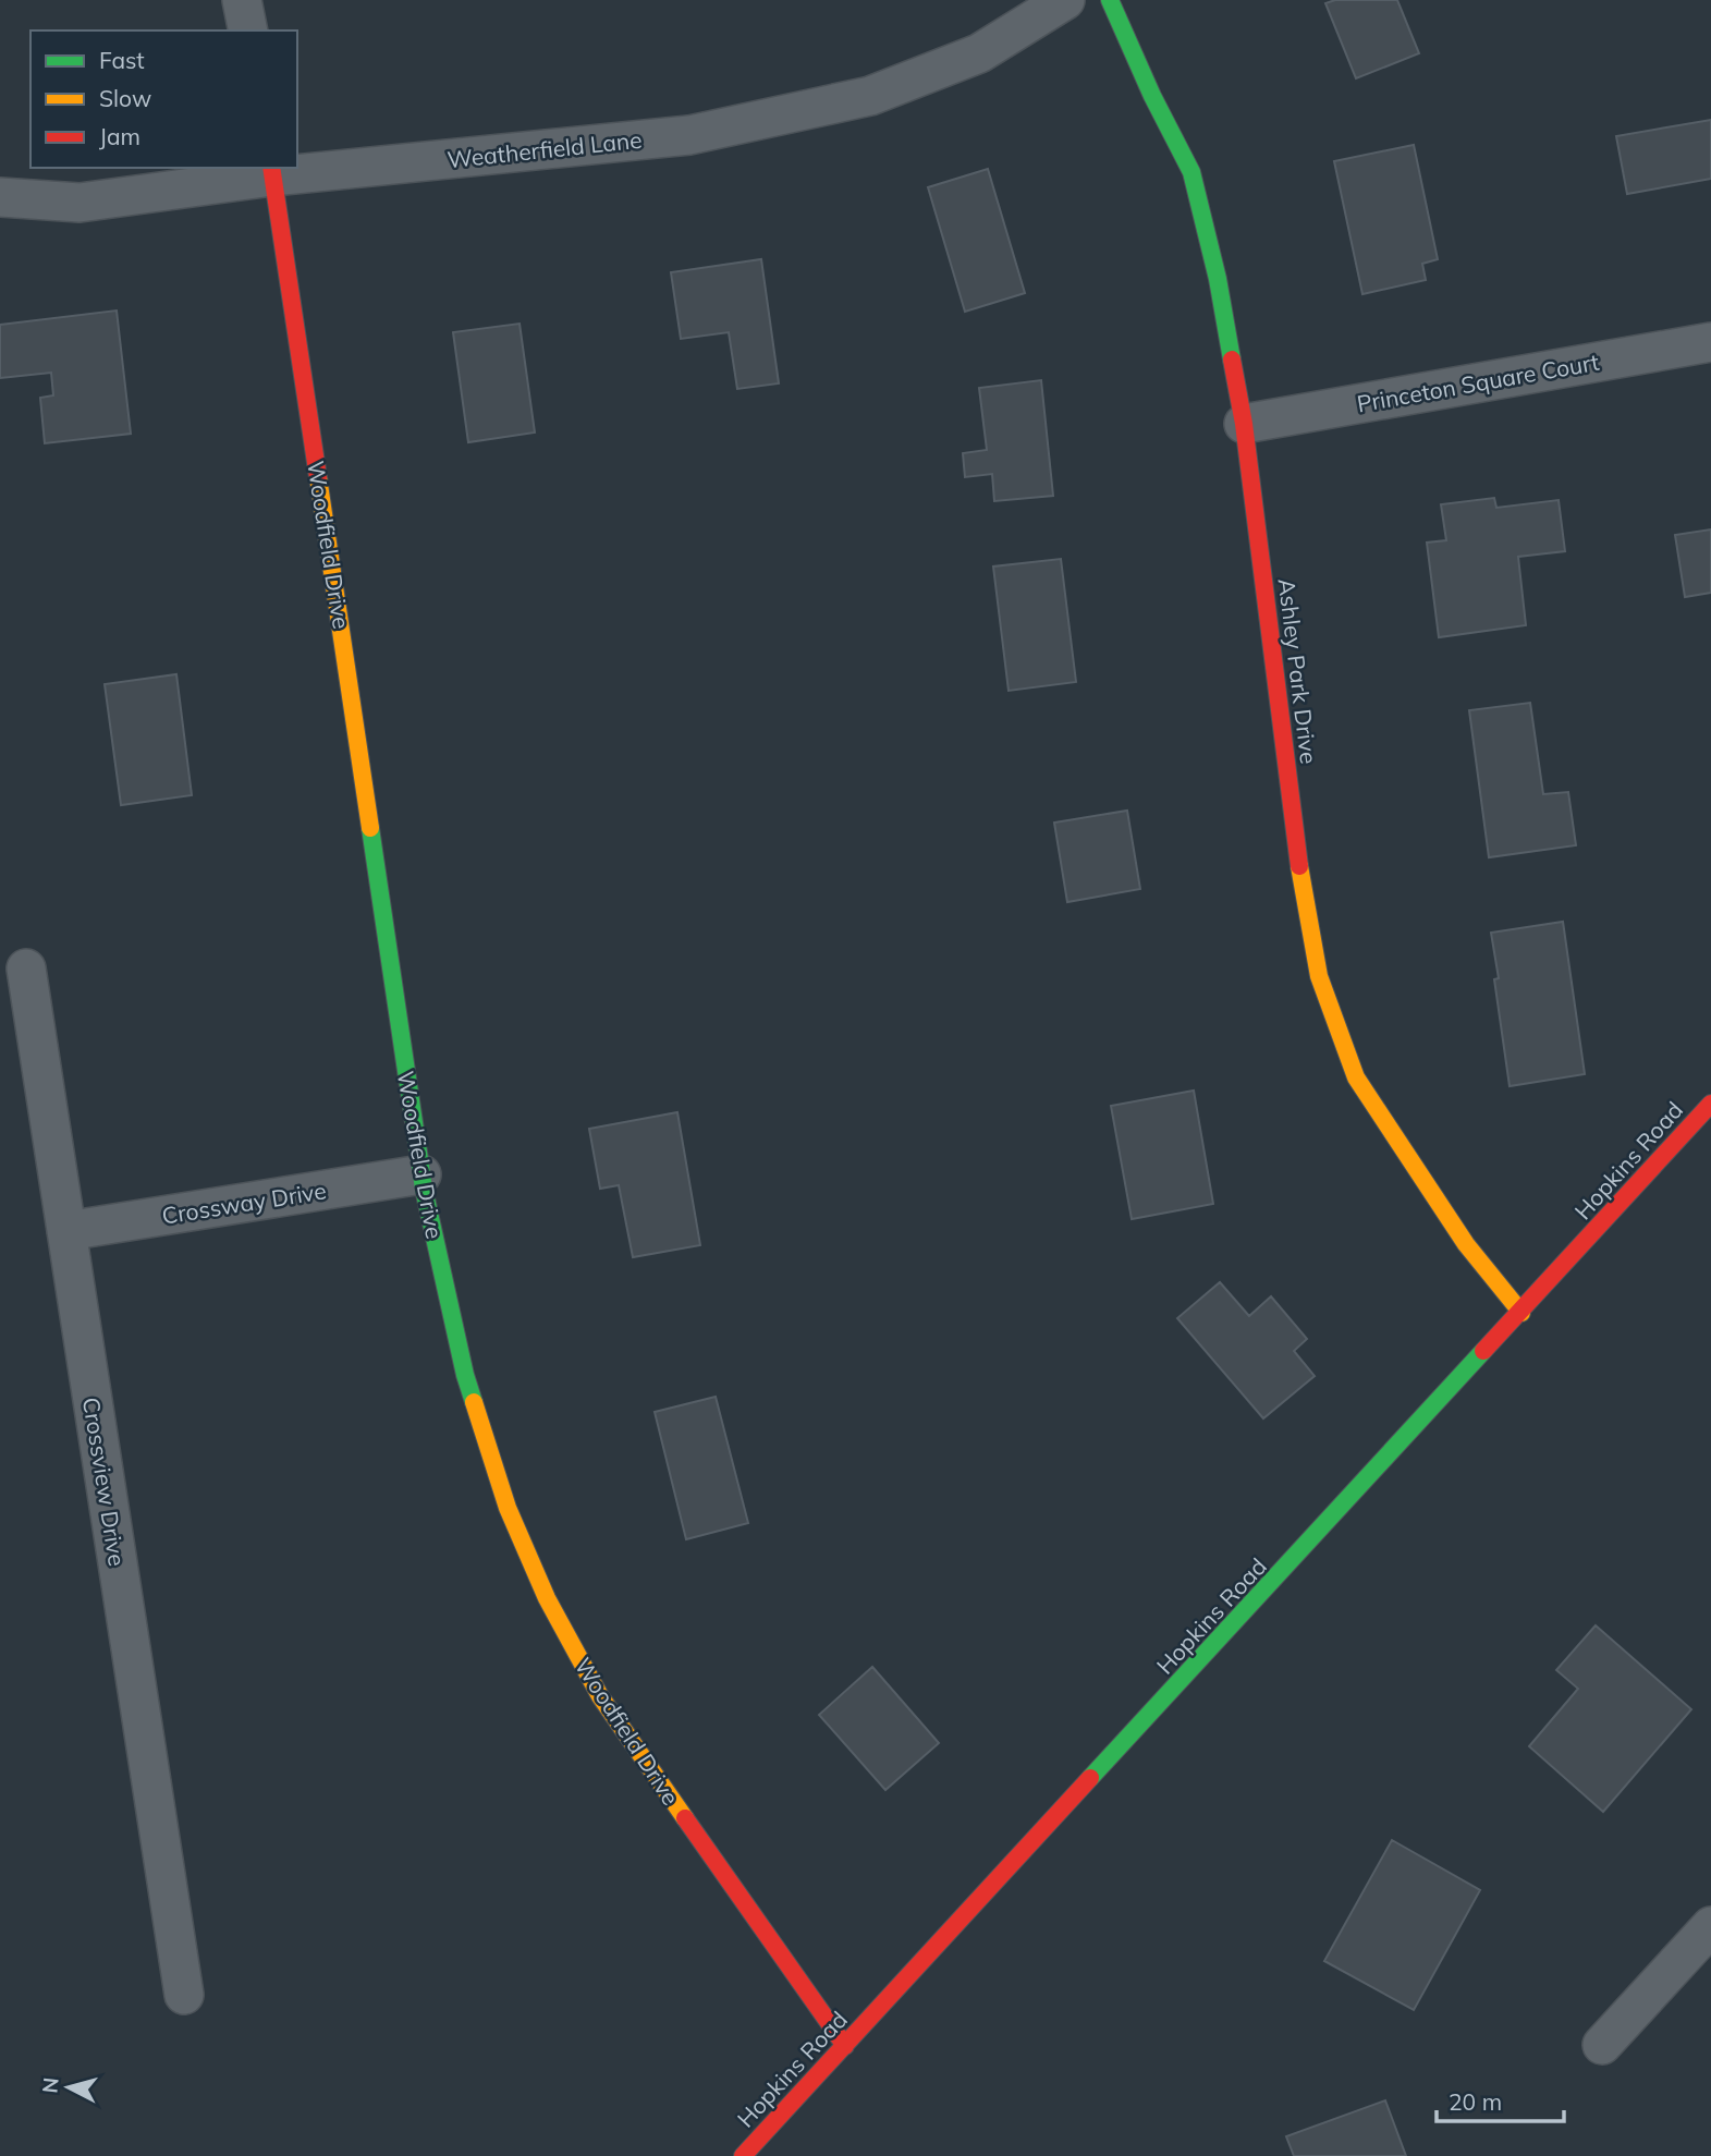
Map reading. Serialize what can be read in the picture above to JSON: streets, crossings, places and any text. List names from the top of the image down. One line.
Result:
{"streets":{"street":["Weatherfield Lane","Princeton Square Court","Woodfield Drive","Ashley Park Drive","Hopkins Road","Crossway Drive","Crossview Drive"]},"crossings":[["Weatherfield Lane","Woodfield Drive"],["Princeton Square Court","Ashley Park Drive"],["Woodfield Drive","Hopkins Road"],["Woodfield Drive","Crossway Drive"],["Ashley Park Drive","Hopkins Road"],["Crossway Drive","Crossview Drive"]],"legend":["Fast","Slow","Jam"],"scale_bar":"20 m","north":"left"}
